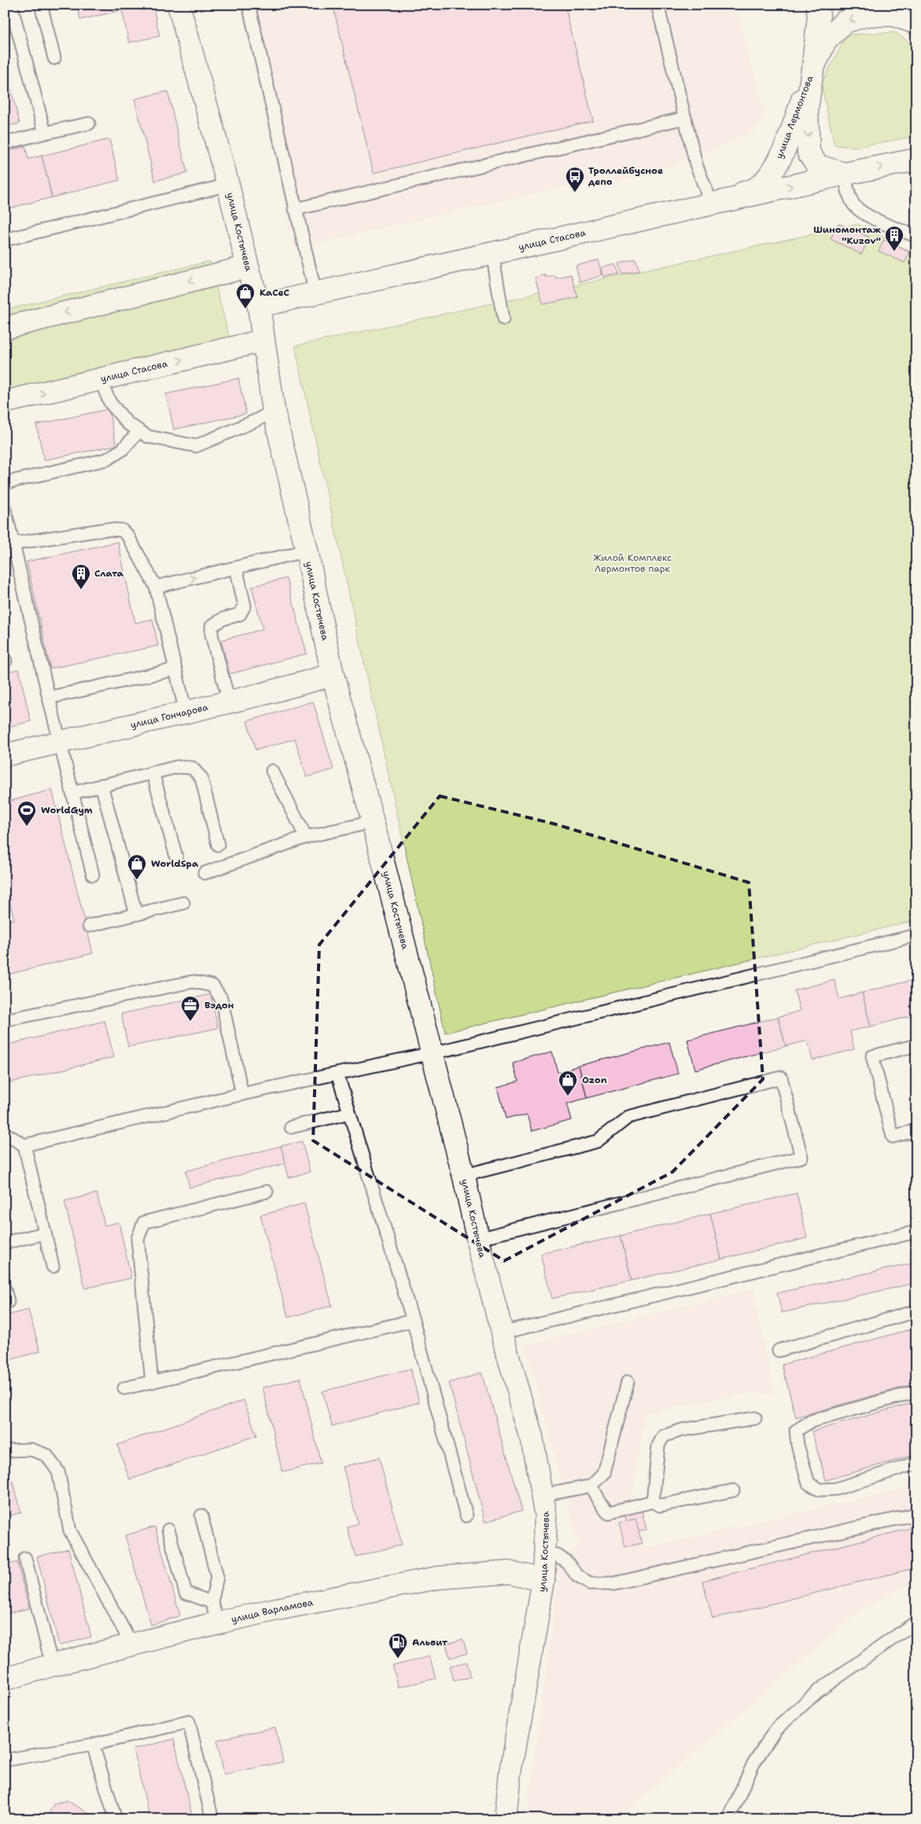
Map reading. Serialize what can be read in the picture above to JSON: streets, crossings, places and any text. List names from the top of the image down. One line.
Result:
{"streets":{"street":["улица Лермонтова","улица Костычева","улица Стасова","улица Гончарова","улица Варламова"]},"crossings":[["улица Лермонтова","улица Стасова"],["улица Костычева","улица Стасова"],["улица Костычева","улица Гончарова"],["улица Костычева","улица Варламова"]],"parks":["Жилой Комплекс Лермонтов парк"],"places":{"bus stop":["Троллейбусное депо"],"building":["Шиномонтаж \"Kuzov\"","Слата"],"shop":["KaCeC","WorldSpa","Ozon"],"sports":["WorldGym"],"office":["Вэдон"],"fuel station":["Альвит"]}}
